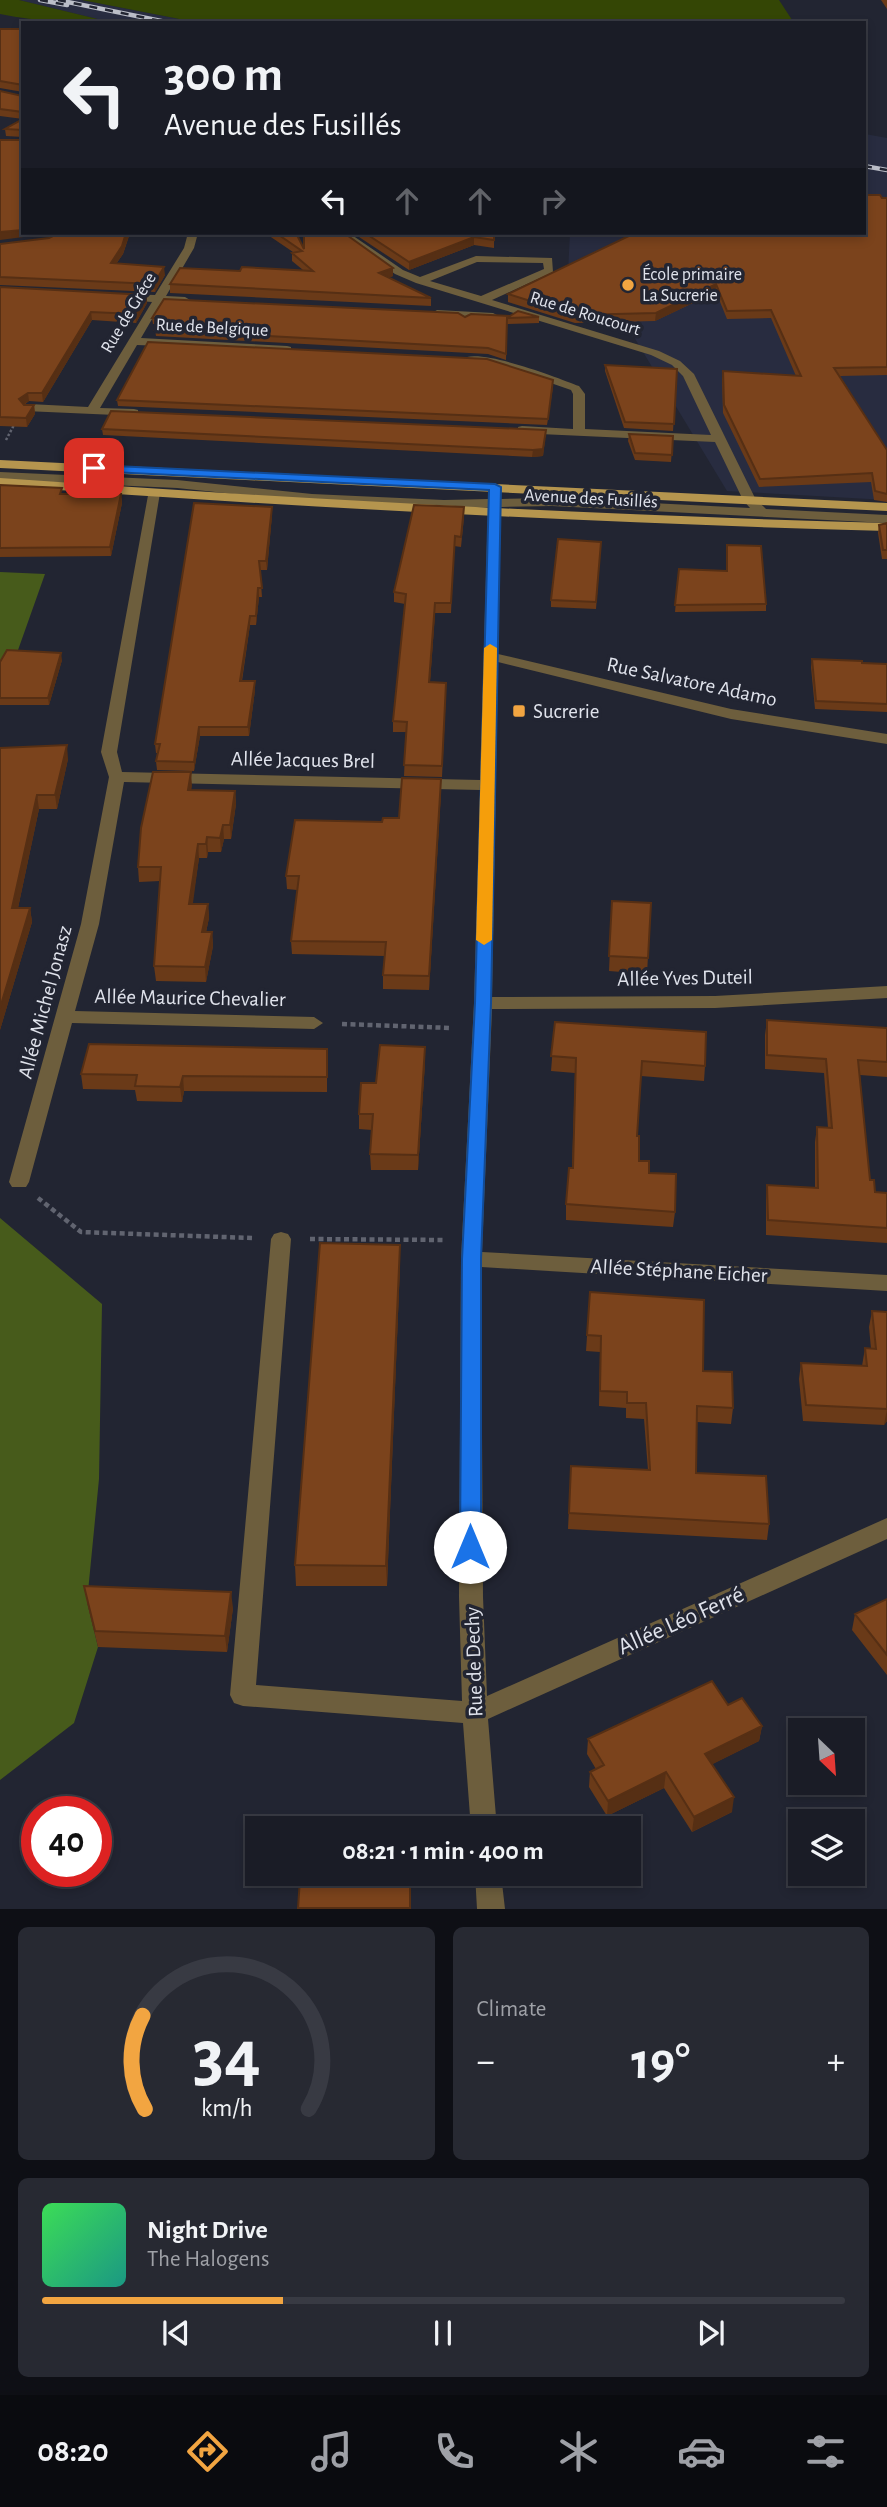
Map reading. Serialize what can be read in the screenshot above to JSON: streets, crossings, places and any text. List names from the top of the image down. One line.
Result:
{"streets":{"main road":["Avenue des Fusillés"],"street":["Rue de Gréce","Rue de Roucourt","Rue de Belgique","Rue Salvatore Adamo","Allée Jacques Brel","Allée Yves Duteil","Allée Maurice Chevalier","Allée Michel Jonasz","Allée Stéphane Eicher","Allée Léo Ferré","Rue de Dechy"]},"crossings":[["Rue de Gréce","Rue de Belgique"],["Rue de Roucourt","Avenue des Fusillés"],["Avenue des Fusillés","Allée Michel Jonasz"],["Avenue des Fusillés","Rue de Dechy"],["Rue Salvatore Adamo","Rue de Dechy"],["Allée Jacques Brel","Allée Michel Jonasz"],["Allée Jacques Brel","Rue de Dechy"],["Allée Yves Duteil","Rue de Dechy"],["Allée Maurice Chevalier","Allée Michel Jonasz"],["Allée Stéphane Eicher","Rue de Dechy"],["Allée Léo Ferré","Rue de Dechy"]],"places":{"other":["École primaire La Sucrerie"],"transit":["Sucrerie"]},"north":"bottom right","page":{"turn":["300 m","Avenue des Fusillés"],"limit":"40","trip":"08:21 · 1 min · 400 m","tile":"Climate","heat":["−","19°","+"],"song":["Night Drive","The Halogens"],"tabs":"08:20","gauge":["34","km/h"]}}
